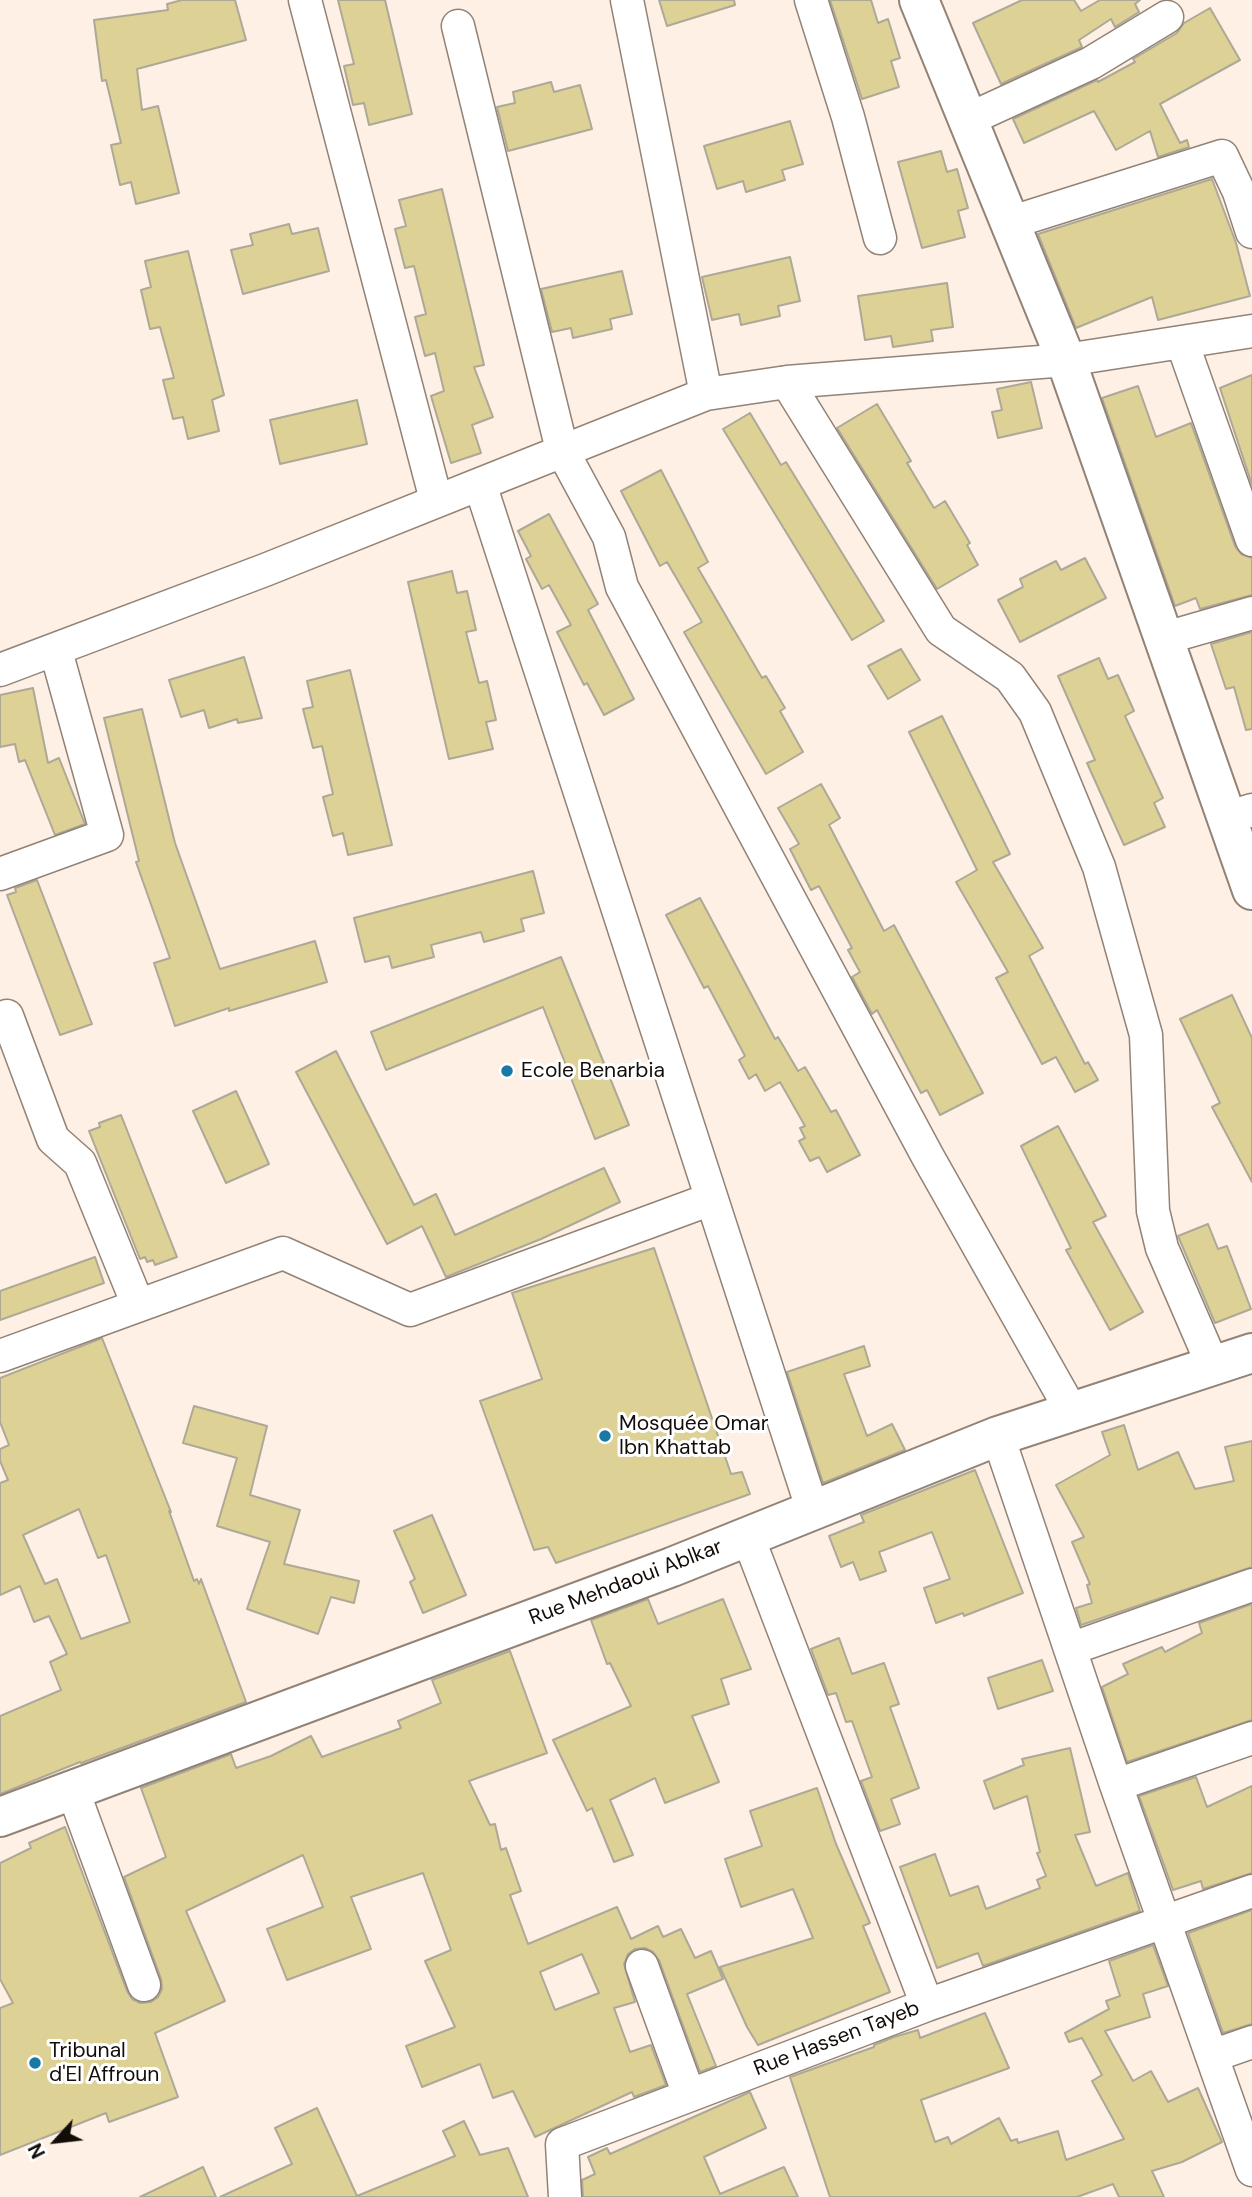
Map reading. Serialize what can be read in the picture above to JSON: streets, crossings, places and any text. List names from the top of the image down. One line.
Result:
{"streets":{"street":["Rue Mehdaoui Ablkar","Rue Hassen Tayeb"]},"places":["Ecole Benarbia","Mosquée Omar Ibn Khattab","Tribunal d'El Affroun"],"north":"bottom left"}
